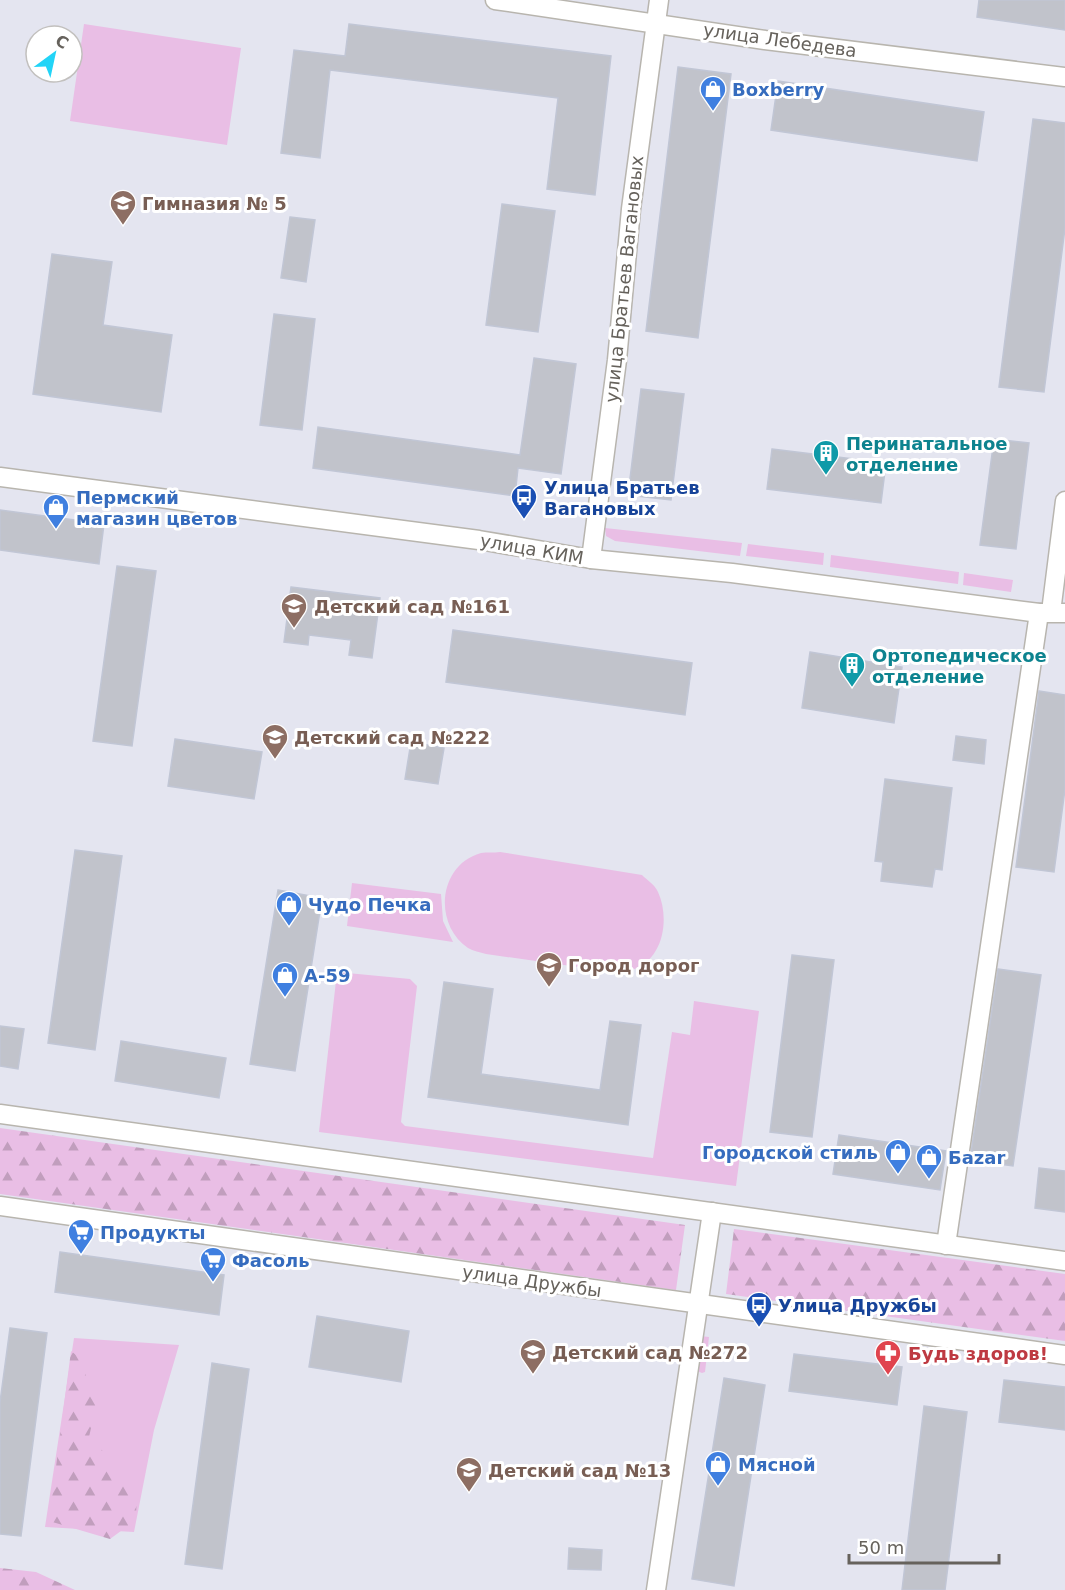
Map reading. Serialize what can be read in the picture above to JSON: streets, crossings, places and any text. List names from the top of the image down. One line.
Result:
{"streets":{"street":["улица Лебедева","улица Братьев Вагановых","улица КИМ","улица Дружбы"]},"crossings":[["улица Лебедева","улица Братьев Вагановых"],["улица Братьев Вагановых","улица КИМ"]],"places":{"shop":["Boxberry","Пермский магазин цветов","Чудо Печка","А-59","Городской стиль","Бazar","Мясной"],"school or university":["Гимназия № 5","Детский сад №161","Детский сад №222","Город дорог","Детский сад №272","Детский сад №13"],"building":["Перинатальное отделение","Ортопедическое отделение"],"bus stop":["Улица Братьев Вагановых","Улица Дружбы"],"supermarket":["Продукты","Фасоль"],"pharmacy":["Будь здоров!"]},"scale_bar":"50 m","north":"top right"}
